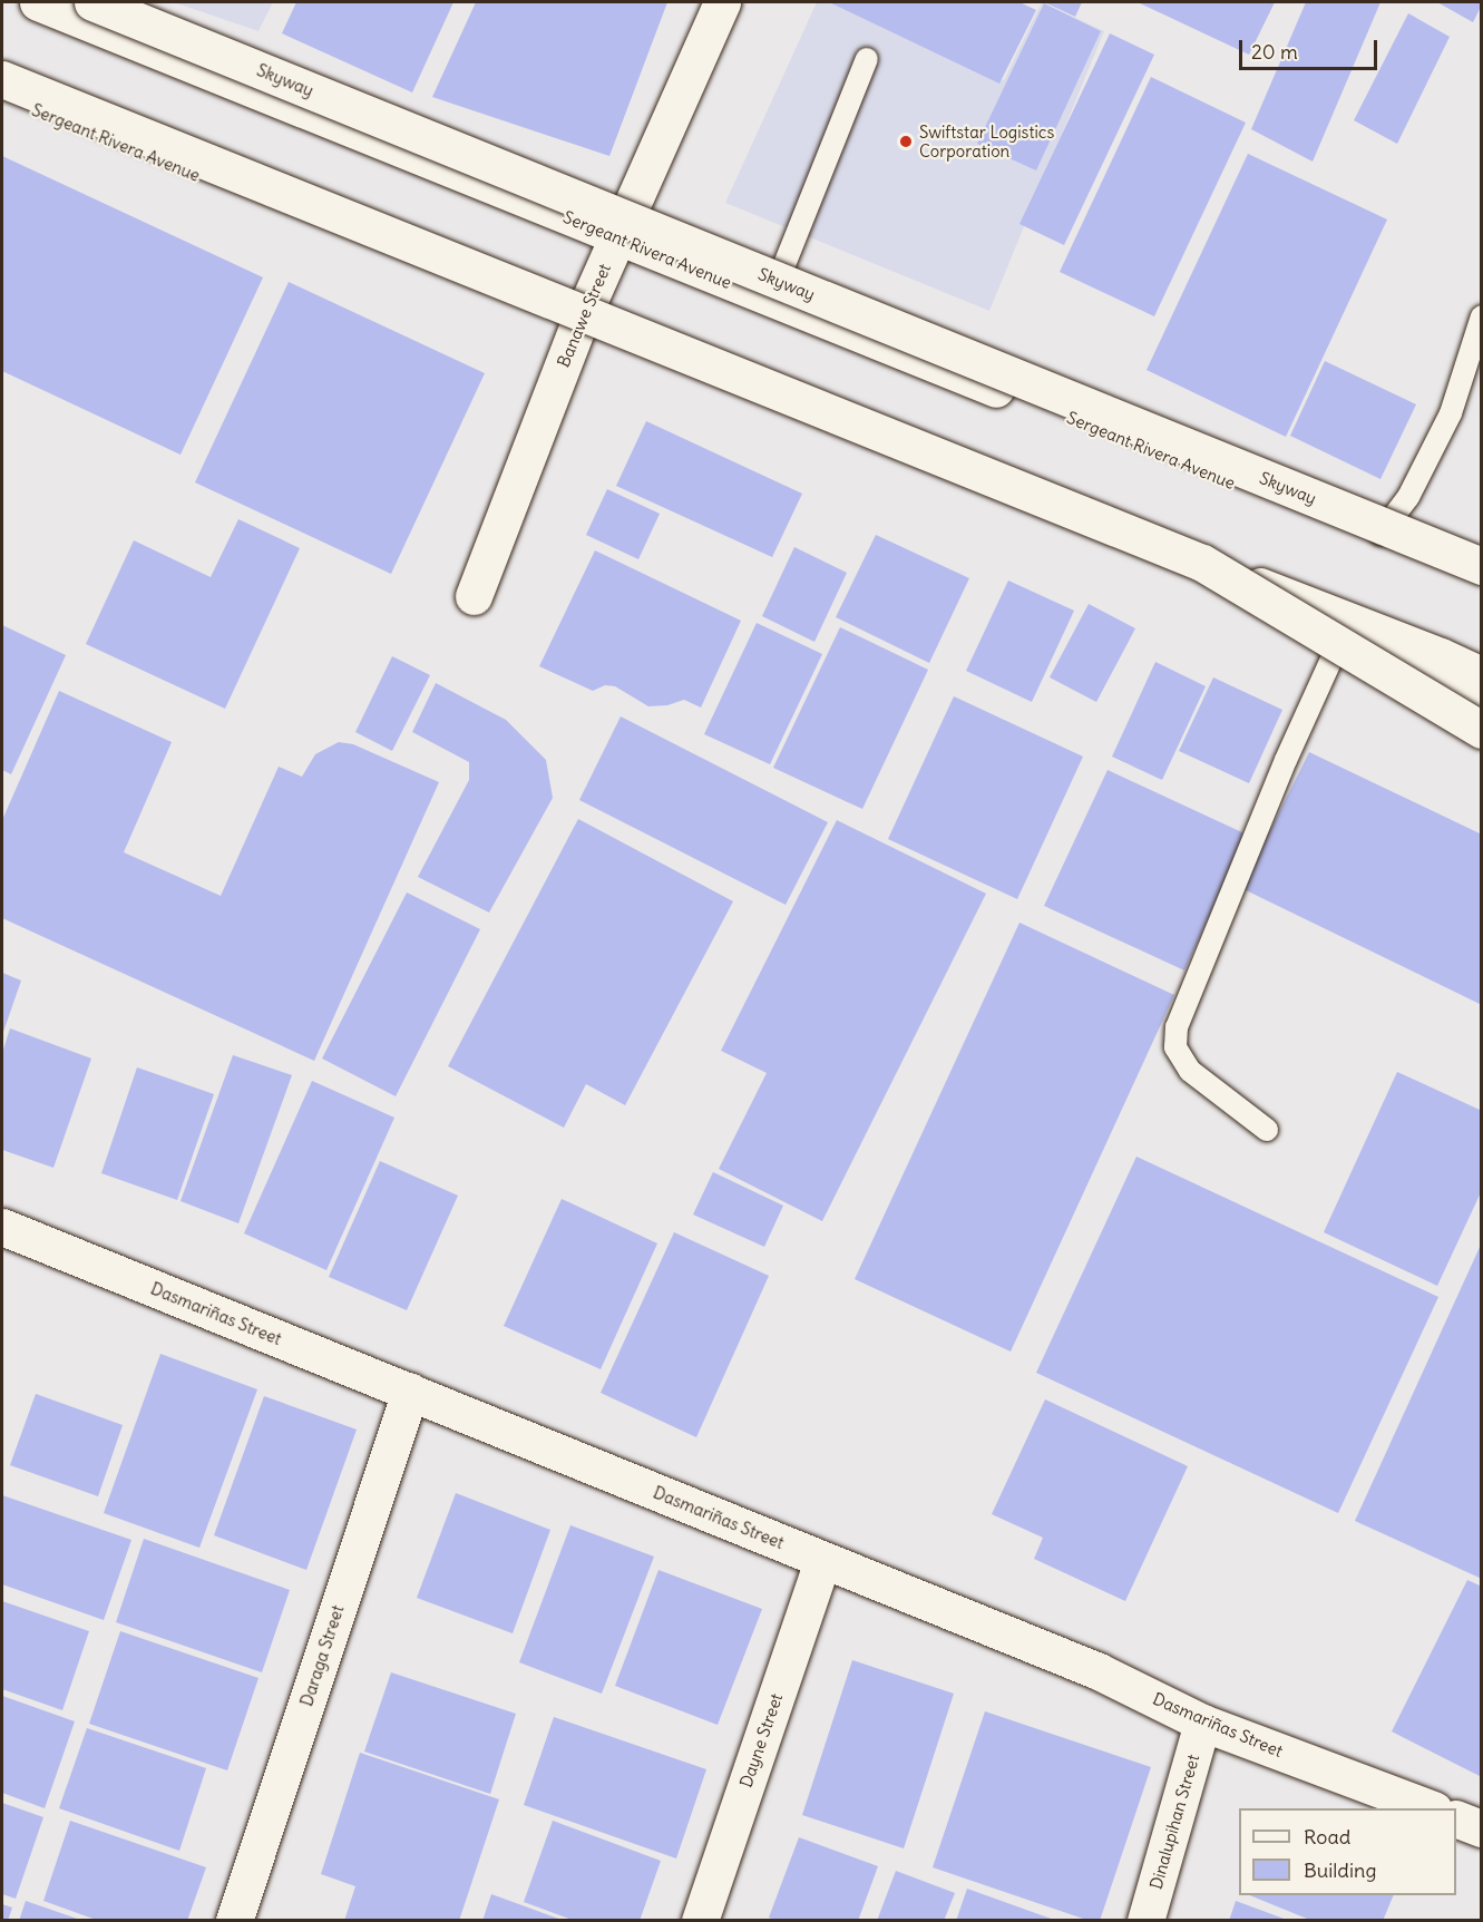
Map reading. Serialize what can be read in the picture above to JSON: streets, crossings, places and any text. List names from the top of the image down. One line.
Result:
{"streets":{"main road":["Skyway","Sergeant Rivera Avenue","Banawe Street","Dasmariñas Street","Daraga Street","Dayne Street","Dinalupihan Street"]},"crossings":[["Sergeant Rivera Avenue","Banawe Street"],["Dasmariñas Street","Daraga Street"],["Dasmariñas Street","Dayne Street"],["Dasmariñas Street","Dinalupihan Street"]],"places":["Swiftstar Logistics Corporation"],"legend":["Road","Building"],"scale_bar":"20 m"}
